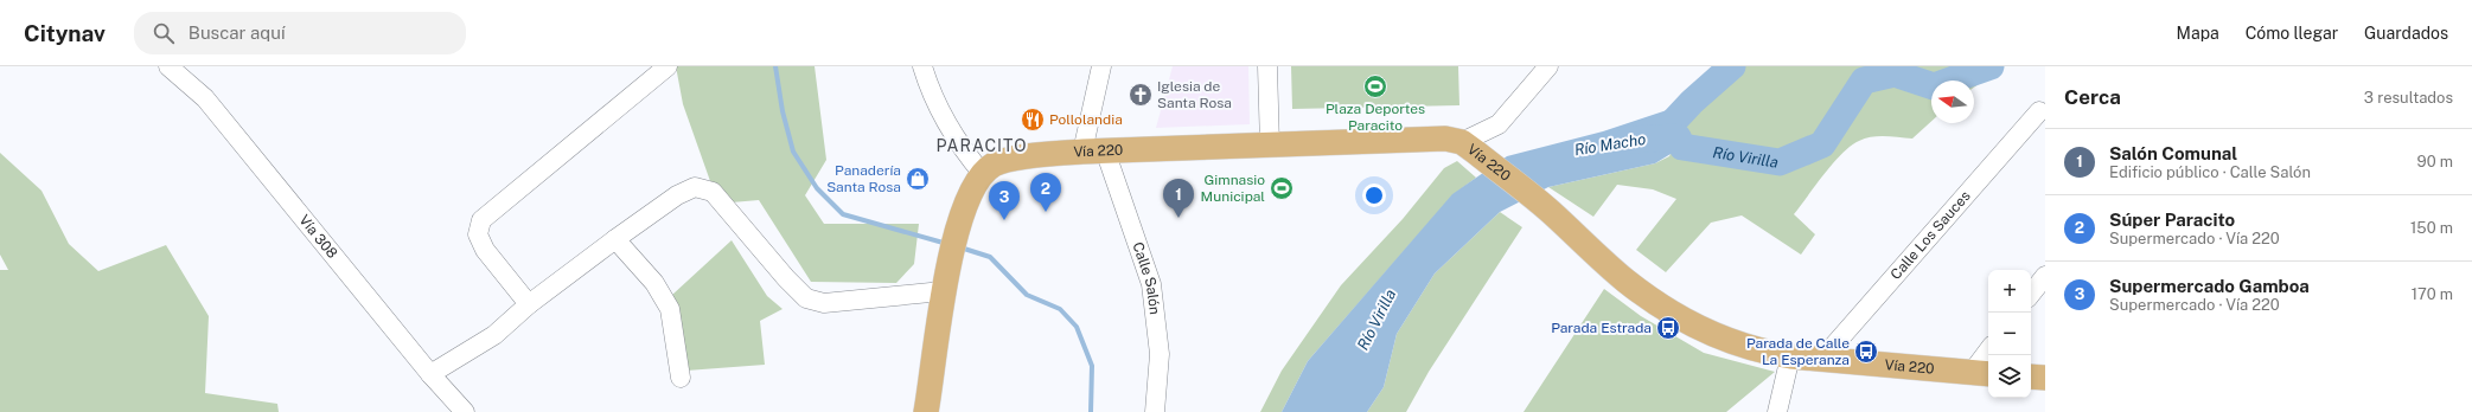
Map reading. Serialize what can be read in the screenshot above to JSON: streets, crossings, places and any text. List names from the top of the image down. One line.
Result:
{"streets":{"main road":["Vía 220"],"street":["Calle Los Sauces","Vía 308","Calle Salón"]},"crossings":[["Vía 220","Calle Los Sauces"],["Vía 220","Calle Salón"]],"districts":["PARACITO"],"water":["Río Macho","Río Virilla"],"places":{"sports":["Plaza Deportes Paracito","Gimnasio Municipal"],"church":["Iglesia de Santa Rosa"],"restaurant":["Pollolandia"],"shop":["Panadería Santa Rosa"],"bus stop":["Parada Estrada","Parada de Calle La Esperanza"]},"north":"left","page":{"header":"Citynav","search":"Buscar aquí","nav":["Mapa","Cómo llegar","Guardados"],"heading":["Cerca","3 resultados"],"list":[{"mark":"1","name":"Salón Comunal","note":"Edificio público · Calle Salón","value":"90 m"},{"mark":"2","name":"Súper Paracito","note":"Supermercado · Vía 220","value":"150 m"},{"mark":"3","name":"Supermercado Gamboa","note":"Supermercado · Vía 220","value":"170 m"}],"pins":["2","1","3"],"map_buttons":["+","−"]}}
